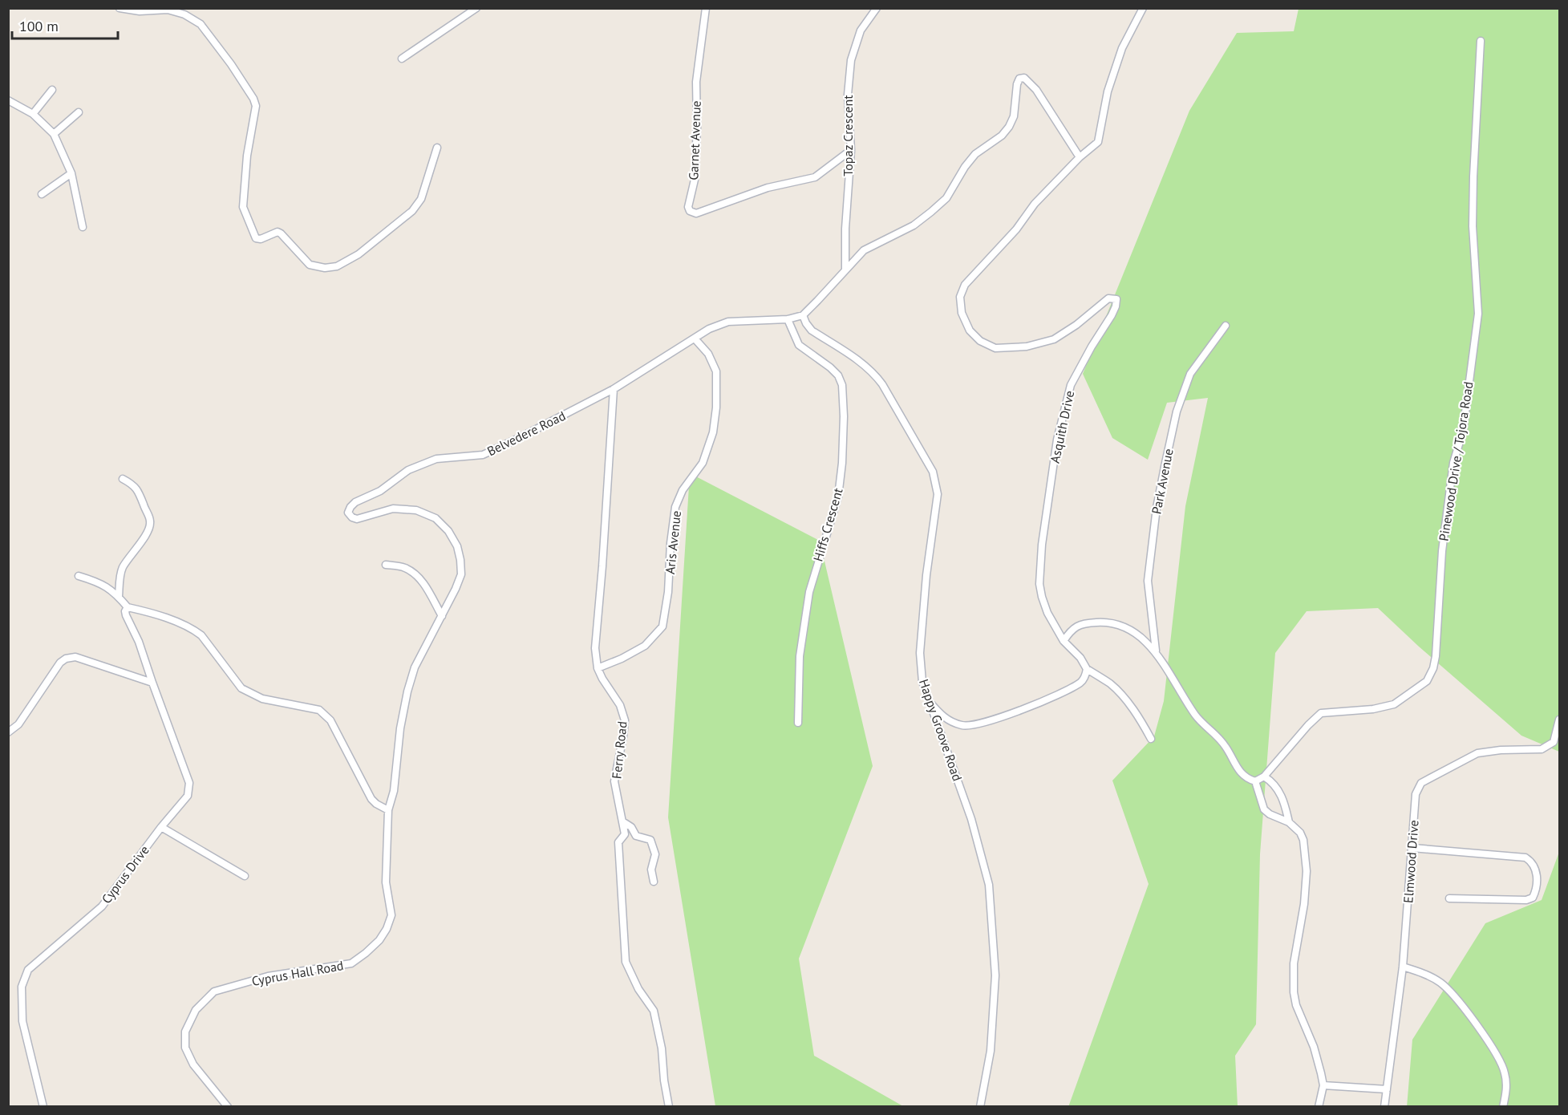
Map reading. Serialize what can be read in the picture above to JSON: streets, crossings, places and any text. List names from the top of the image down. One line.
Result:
{"streets":{"street":["Topaz Crescent","Garnet Avenue","Asquith Drive","Belvedere Road","Pinewood Drive / Tojora Road","Park Avenue","Hiffs Crescent","Aris Avenue","Happy Groove Road","Ferry Road","Elmwood Drive","Cyprus Drive","Cyprus Hall Road"]},"crossings":[["Topaz Crescent","Garnet Avenue"],["Belvedere Road","Hiffs Crescent"],["Belvedere Road","Aris Avenue"],["Belvedere Road","Happy Groove Road"],["Belvedere Road","Ferry Road"],["Belvedere Road","Cyprus Hall Road"],["Aris Avenue","Ferry Road"]],"scale_bar":"100 m"}
